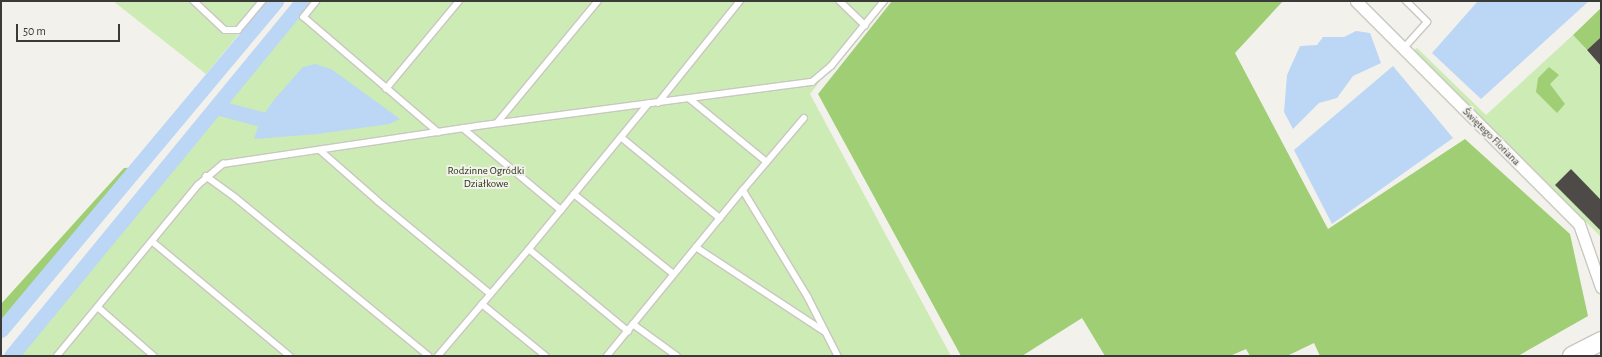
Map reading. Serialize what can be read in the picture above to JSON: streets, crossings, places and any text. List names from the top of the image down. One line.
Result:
{"streets":{"street":["Świętego Floriana"]},"parks":["Rodzinne Ogródki Działkowe"],"scale_bar":"50 m"}
